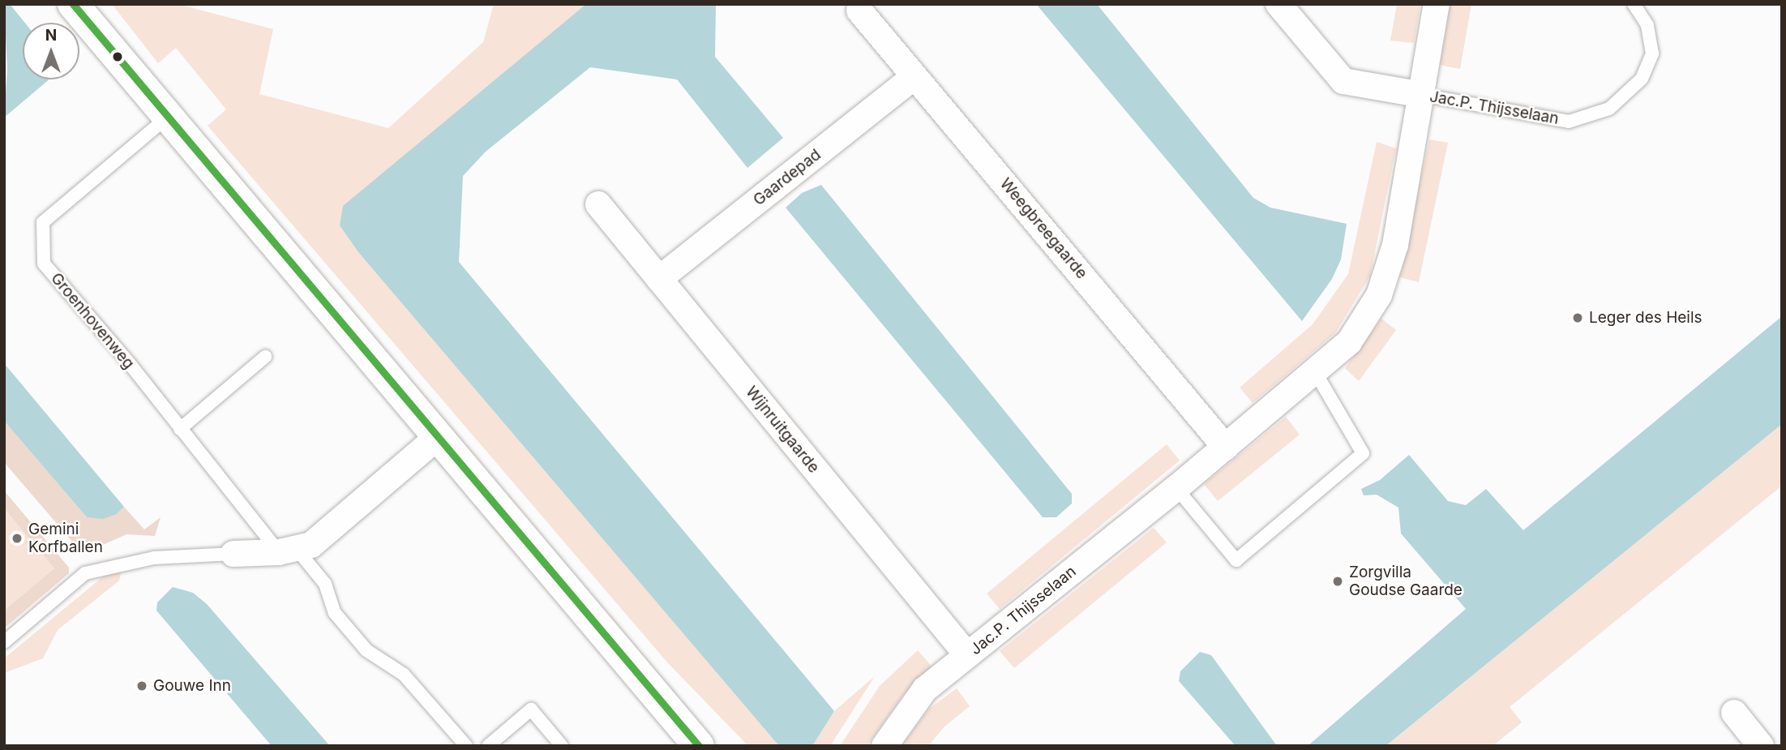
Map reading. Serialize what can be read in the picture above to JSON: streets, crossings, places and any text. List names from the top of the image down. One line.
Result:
{"streets":{"street":["Jac.P. Thijsselaan","Gaardepad","Weegbreegaarde","Wijnruitgaarde"],"lane":["Groenhovenweg"]},"crossings":[["Jac.P. Thijsselaan","Weegbreegaarde"],["Jac.P. Thijsselaan","Wijnruitgaarde"],["Gaardepad","Weegbreegaarde"],["Gaardepad","Wijnruitgaarde"]],"places":["Leger des Heils","Gemini Korfballen","Zorgvilla Goudse Gaarde","Gouwe Inn"],"north":"top"}
